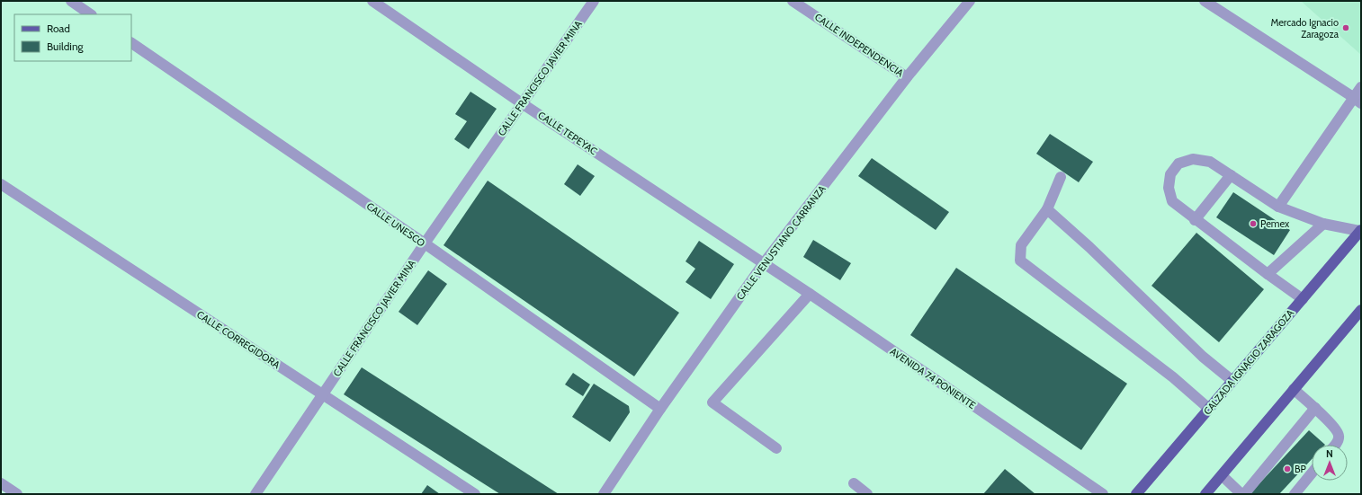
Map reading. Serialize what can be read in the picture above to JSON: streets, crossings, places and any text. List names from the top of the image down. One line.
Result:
{"streets":{"main road":["CALZADA IGNACIO ZARAGOZA"],"street":["CALLE INDEPENDENCIA","CALLE FRANCISCO JAVIER MINA","CALLE TEPEYAC","CALLE UNESCO","CALLE VENUSTIANO CARRANZA","CALLE CORREGIDORA","AVENIDA 74 PONIENTE"]},"crossings":[["CALLE INDEPENDENCIA","CALLE VENUSTIANO CARRANZA"],["CALLE FRANCISCO JAVIER MINA","CALLE TEPEYAC"],["CALLE FRANCISCO JAVIER MINA","CALLE UNESCO"],["CALLE FRANCISCO JAVIER MINA","CALLE CORREGIDORA"],["CALLE TEPEYAC","CALLE VENUSTIANO CARRANZA"],["CALLE TEPEYAC","AVENIDA 74 PONIENTE"],["CALLE UNESCO","CALLE VENUSTIANO CARRANZA"],["CALLE VENUSTIANO CARRANZA","AVENIDA 74 PONIENTE"]],"places":["Mercado Ignacio Zaragoza","Pemex","BP"],"legend":["Road","Building"],"north":"top"}
